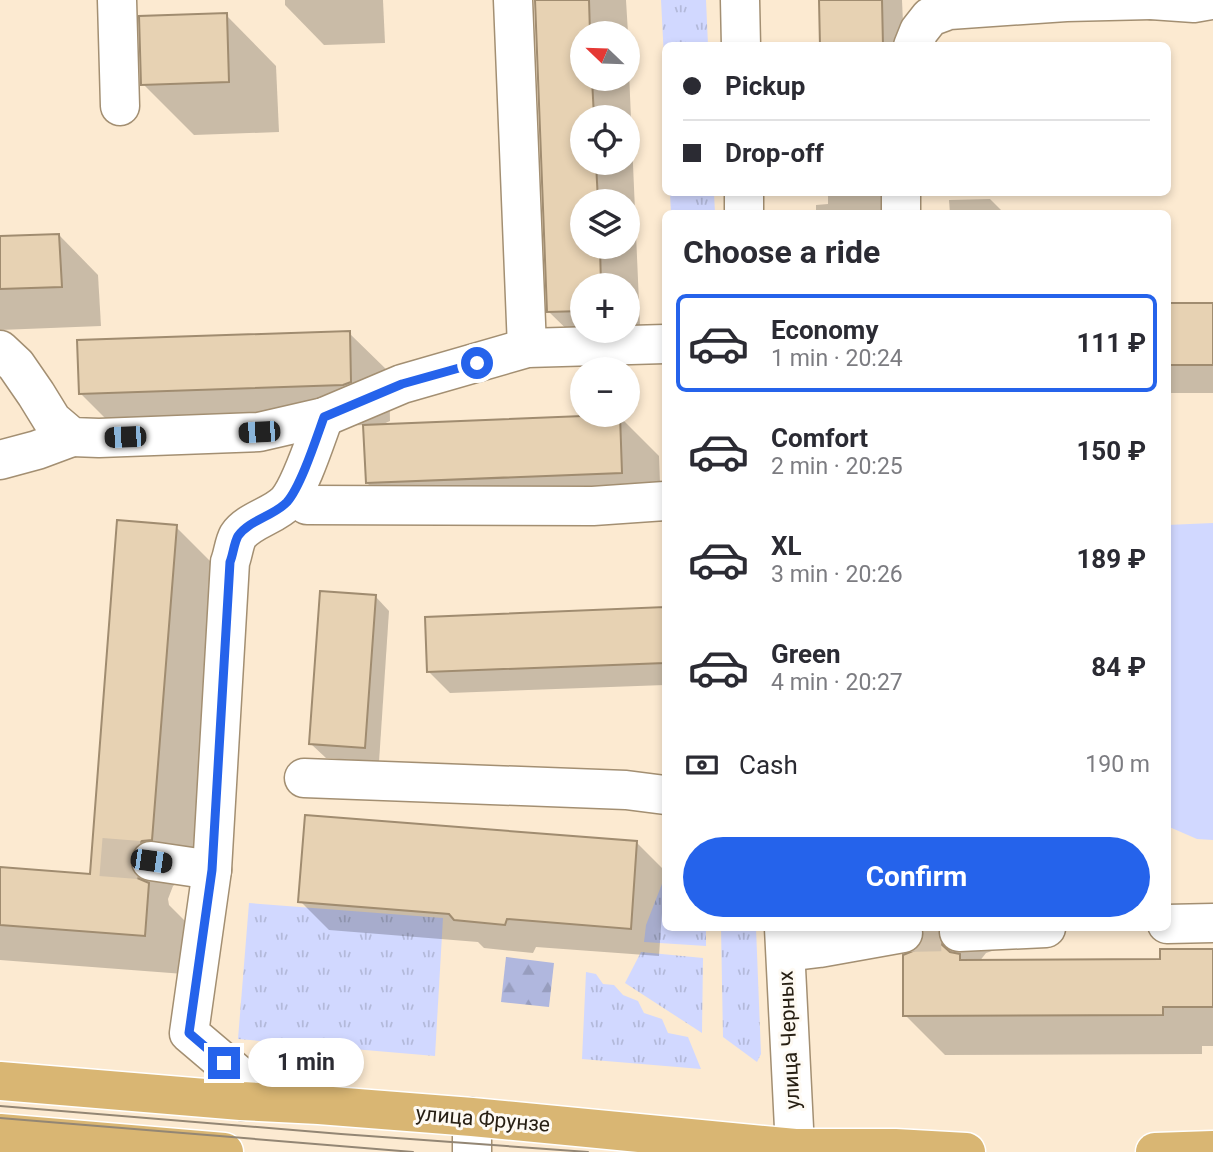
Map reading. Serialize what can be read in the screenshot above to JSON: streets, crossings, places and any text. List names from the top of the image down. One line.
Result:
{"streets":{"main road":["улица Фрунзе"],"street":["улица Черных"]},"crossings":[["улица Черных","улица Фрунзе"]],"north":"top left","page":{"map_buttons":["+","−"],"banner":["Pickup","Drop-off"],"heading":"Choose a ride","list":[{"name":"Economy","note":"1 min · 20:24","value":"111 ₽"},{"name":"Comfort","note":"2 min · 20:25","value":"150 ₽"},{"name":"XL","note":"3 min · 20:26","value":"189 ₽"},{"name":"Green","note":"4 min · 20:27","value":"84 ₽"}],"pay":["Cash","190 m"],"buttons":"Confirm","bubble":"1 min"}}
